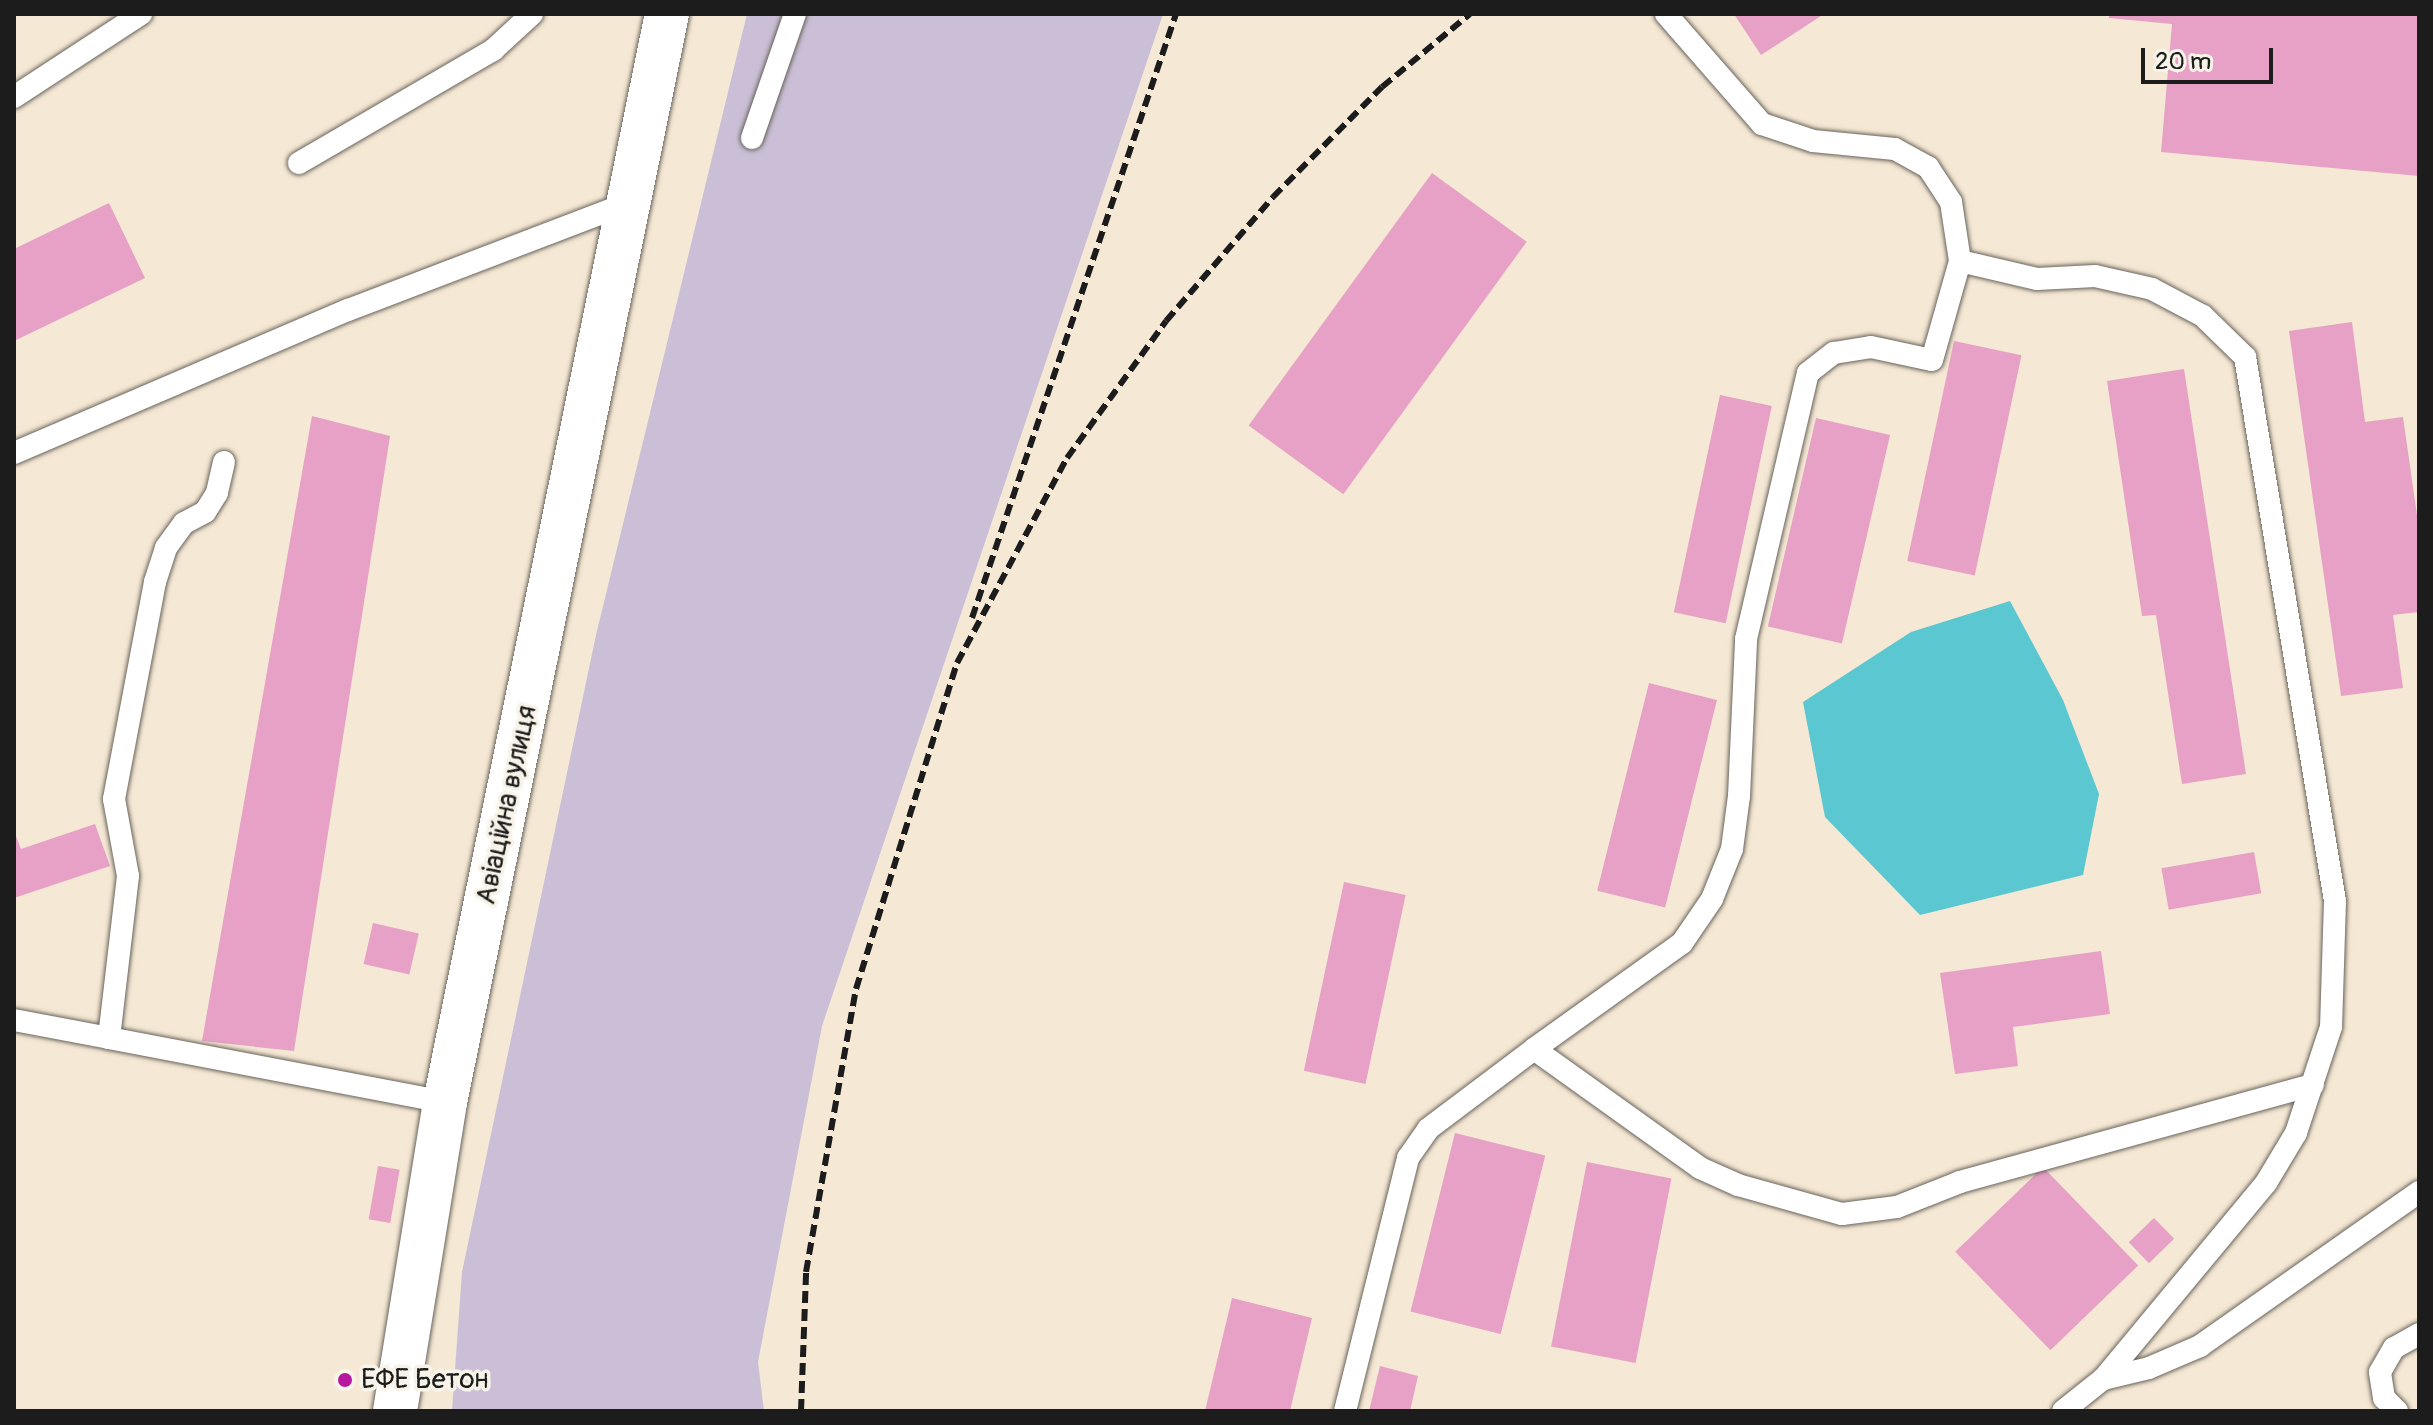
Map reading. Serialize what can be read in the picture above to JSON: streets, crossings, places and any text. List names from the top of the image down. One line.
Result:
{"streets":{"street":["Авіаційна вулиця"]},"places":["ЕФЕ Бетон"],"scale_bar":"20 m"}
